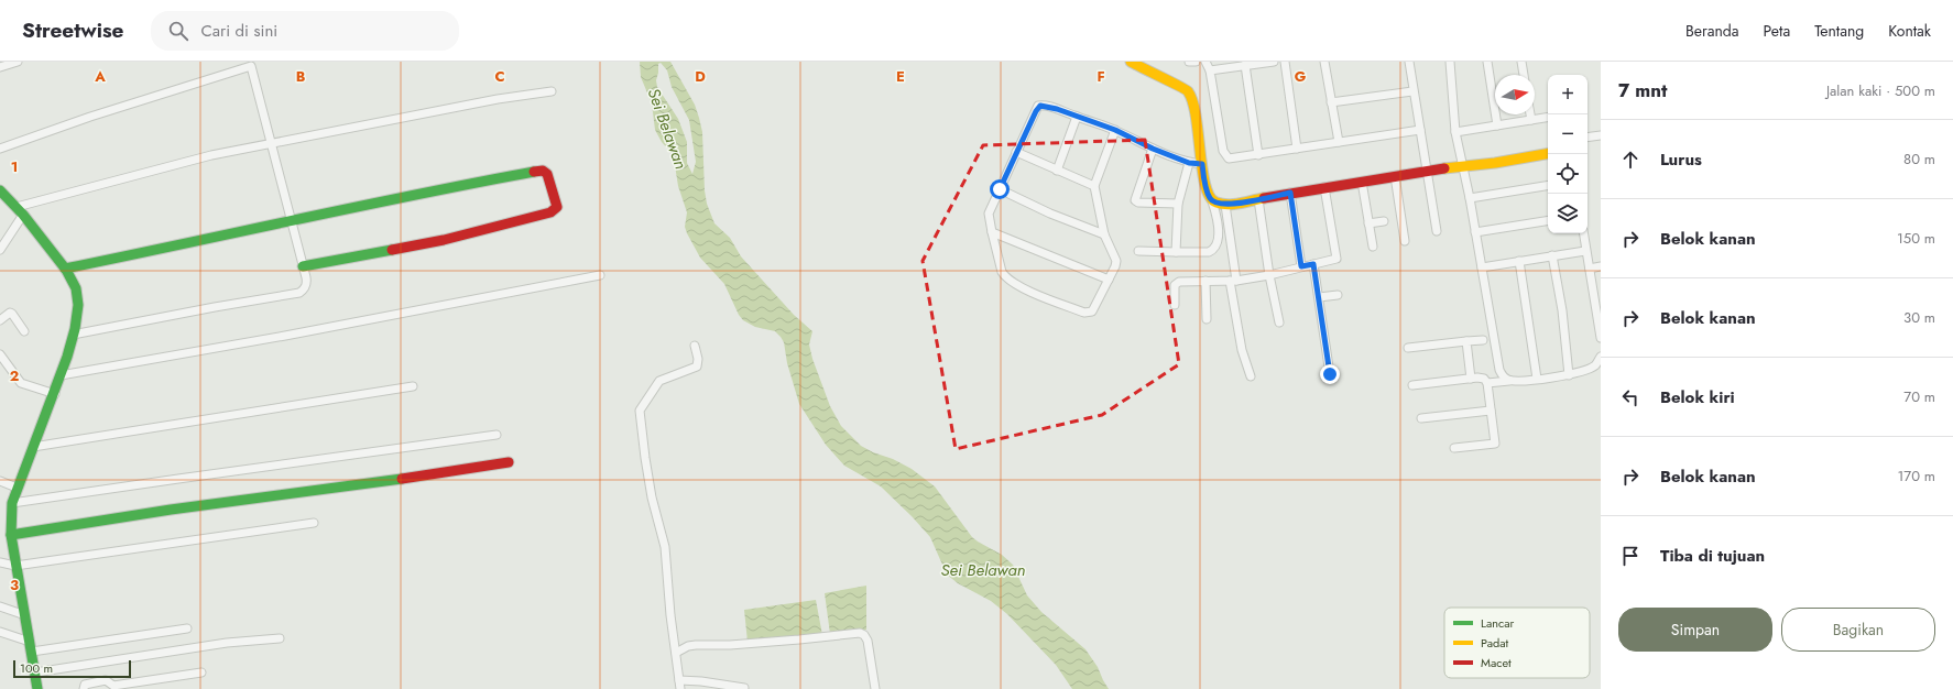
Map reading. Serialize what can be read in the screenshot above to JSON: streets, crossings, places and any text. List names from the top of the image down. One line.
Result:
{"water":["Sei Belawan"],"legend":["Lancar","Padat","Macet"],"scale_bar":"100 m","north":"right","page":{"header":"Streetwise","search":"Cari di sini","nav":["Beranda","Peta","Tentang","Kontak"],"heading":["7 mnt","Jalan kaki · 500 m"],"map_buttons":["+","−"],"list":[["Lurus","80 m"],["Belok kanan","150 m"],["Belok kanan","30 m"],["Belok kiri","70 m"],["Belok kanan","170 m"],"Tiba di tujuan"],"buttons":["Simpan","Bagikan"],"scale":"100 m"},"grid":{"columns":["A","B","C","D","E","F","G"],"rows":["1","2","3"]}}
